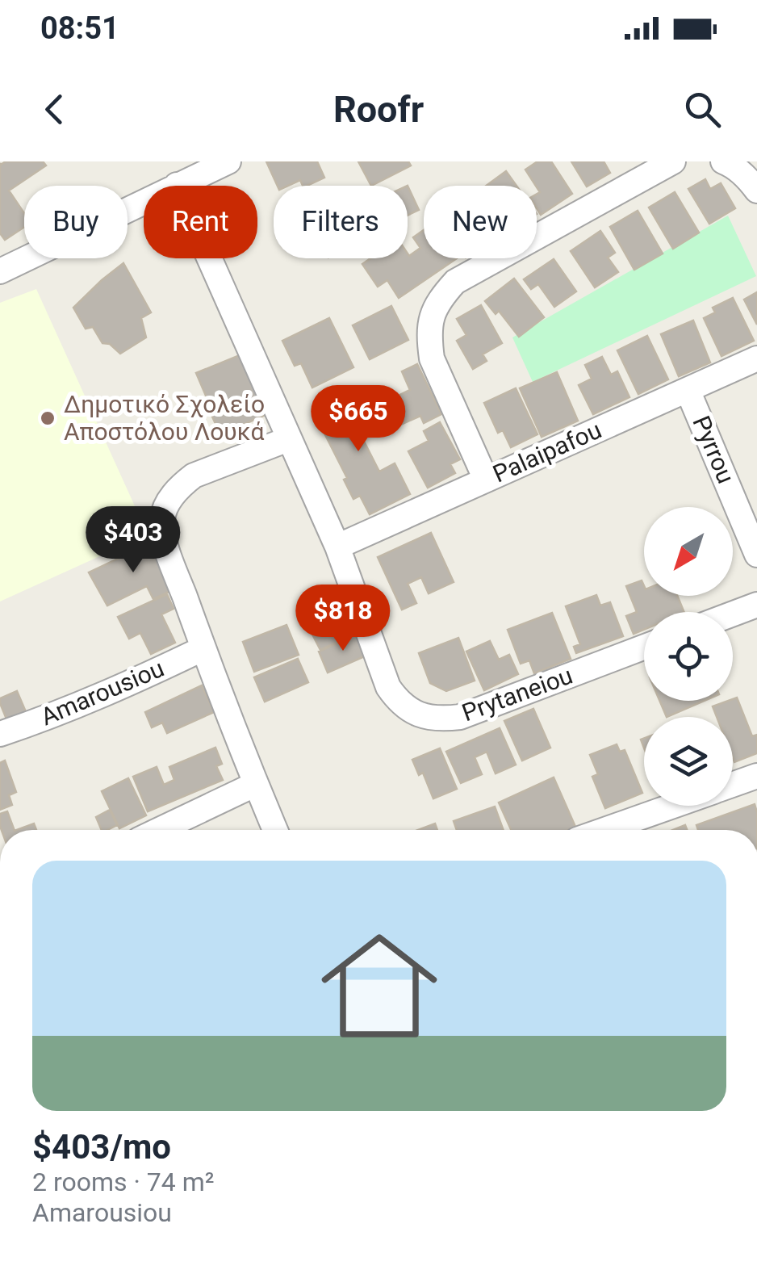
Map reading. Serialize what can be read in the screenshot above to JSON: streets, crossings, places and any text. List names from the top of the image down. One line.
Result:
{"streets":{"street":["Pyrrou","Palaipafou","Amarousiou","Prytaneiou"]},"crossings":[["Pyrrou","Palaipafou"],["Palaipafou","Prytaneiou"]],"places":["Δημοτικό Σχολείο Αποστόλου Λουκά"],"north":"bottom left","page":{"status":"08:51","header":"Roofr","chip":["Buy","Rent","Filters","New"],"price":["$665","$403","$818"],"list":[{"name":"$403/mo","note":"2 rooms · 74 m² · Amarousiou"}]}}
